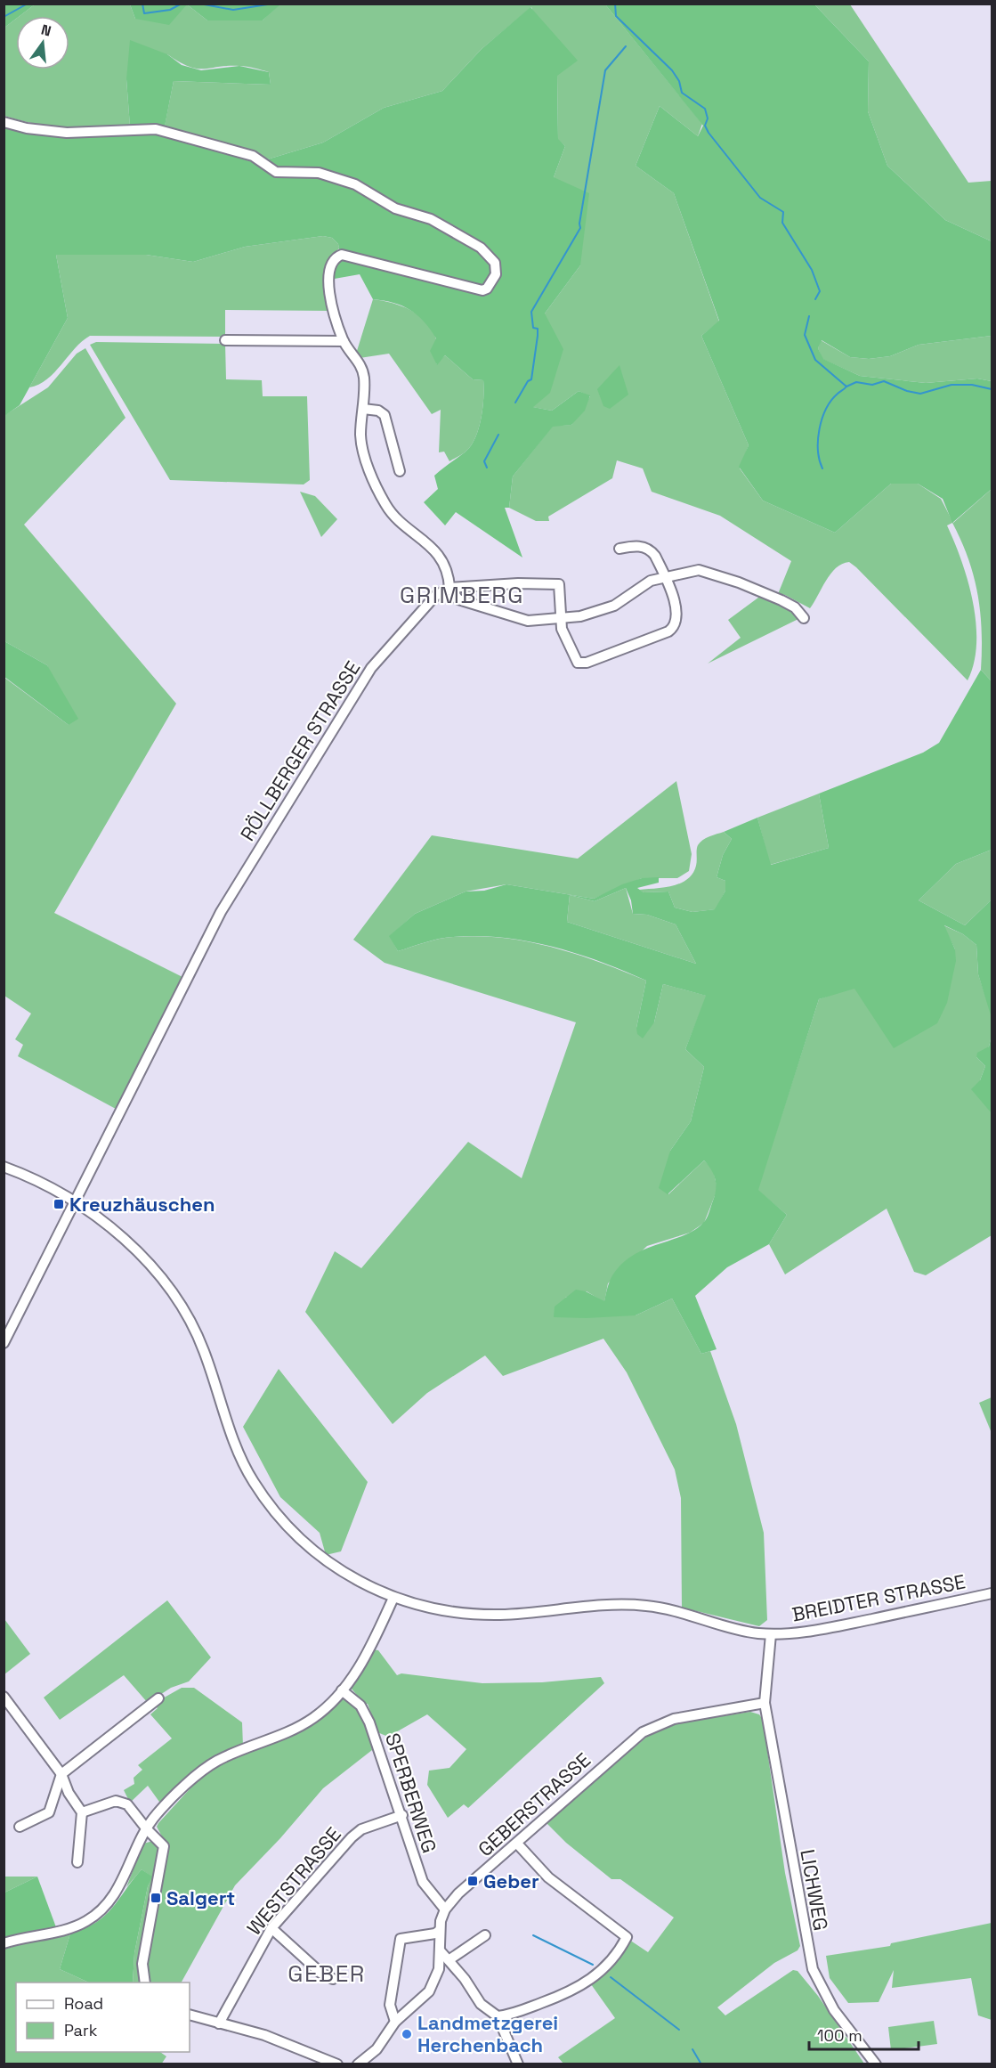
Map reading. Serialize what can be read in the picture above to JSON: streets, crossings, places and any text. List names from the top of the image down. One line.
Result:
{"streets":{"street":["RÖLLBERGER STRASSE","BREIDTER STRASSE","SPERBERWEG","GEBERSTRASSE","WESTSTRASSE","LICHWEG"]},"crossings":[["RÖLLBERGER STRASSE","BREIDTER STRASSE"],["SPERBERWEG","GEBERSTRASSE"],["SPERBERWEG","WESTSTRASSE"],["GEBERSTRASSE","LICHWEG"]],"districts":["GRIMBERG","GEBER"],"places":{"transit":["Kreuzhäuschen","Geber","Salgert"],"other":["Landmetzgerei Herchenbach"]},"legend":["Road","Park"],"scale_bar":"100 m","north":"top"}
